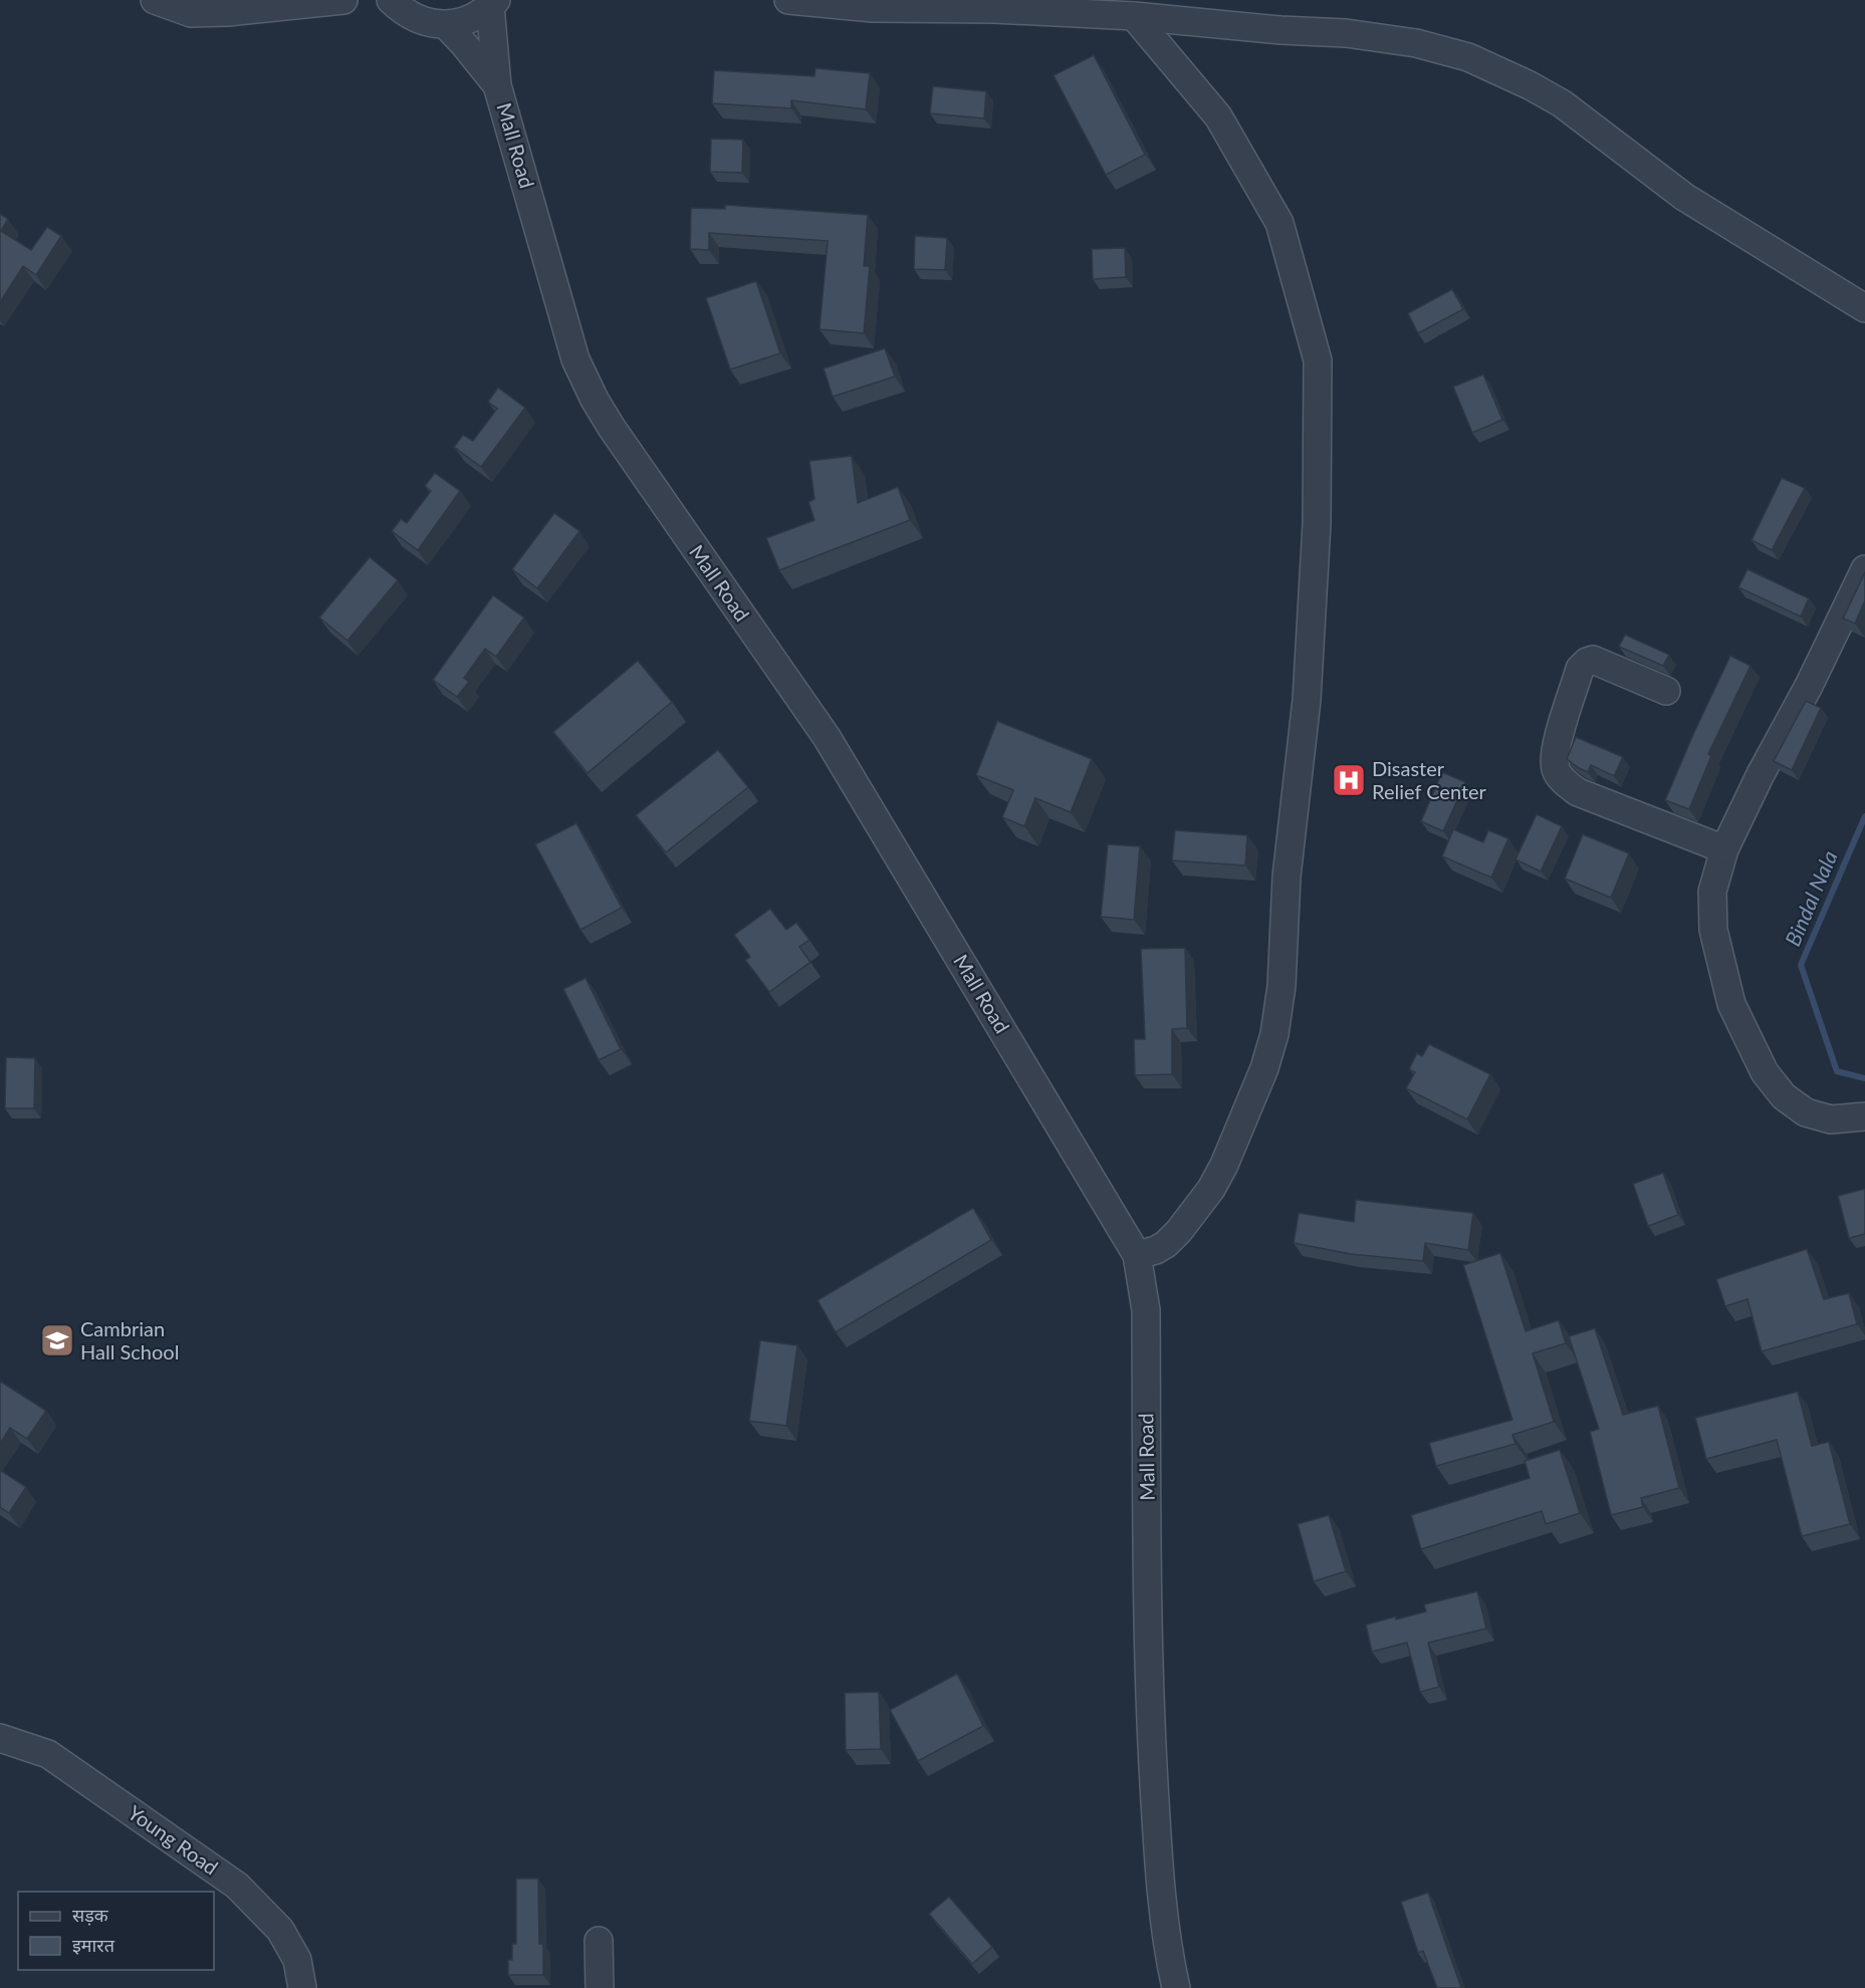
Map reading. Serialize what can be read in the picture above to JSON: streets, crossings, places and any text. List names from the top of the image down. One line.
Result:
{"streets":{"street":["Mall Road","Young Road"]},"water":["Bindal Nala"],"places":{"hospital":["Disaster Relief Center"],"school or university":["Cambrian Hall School"]},"legend":["सड़क","इमारत"]}
